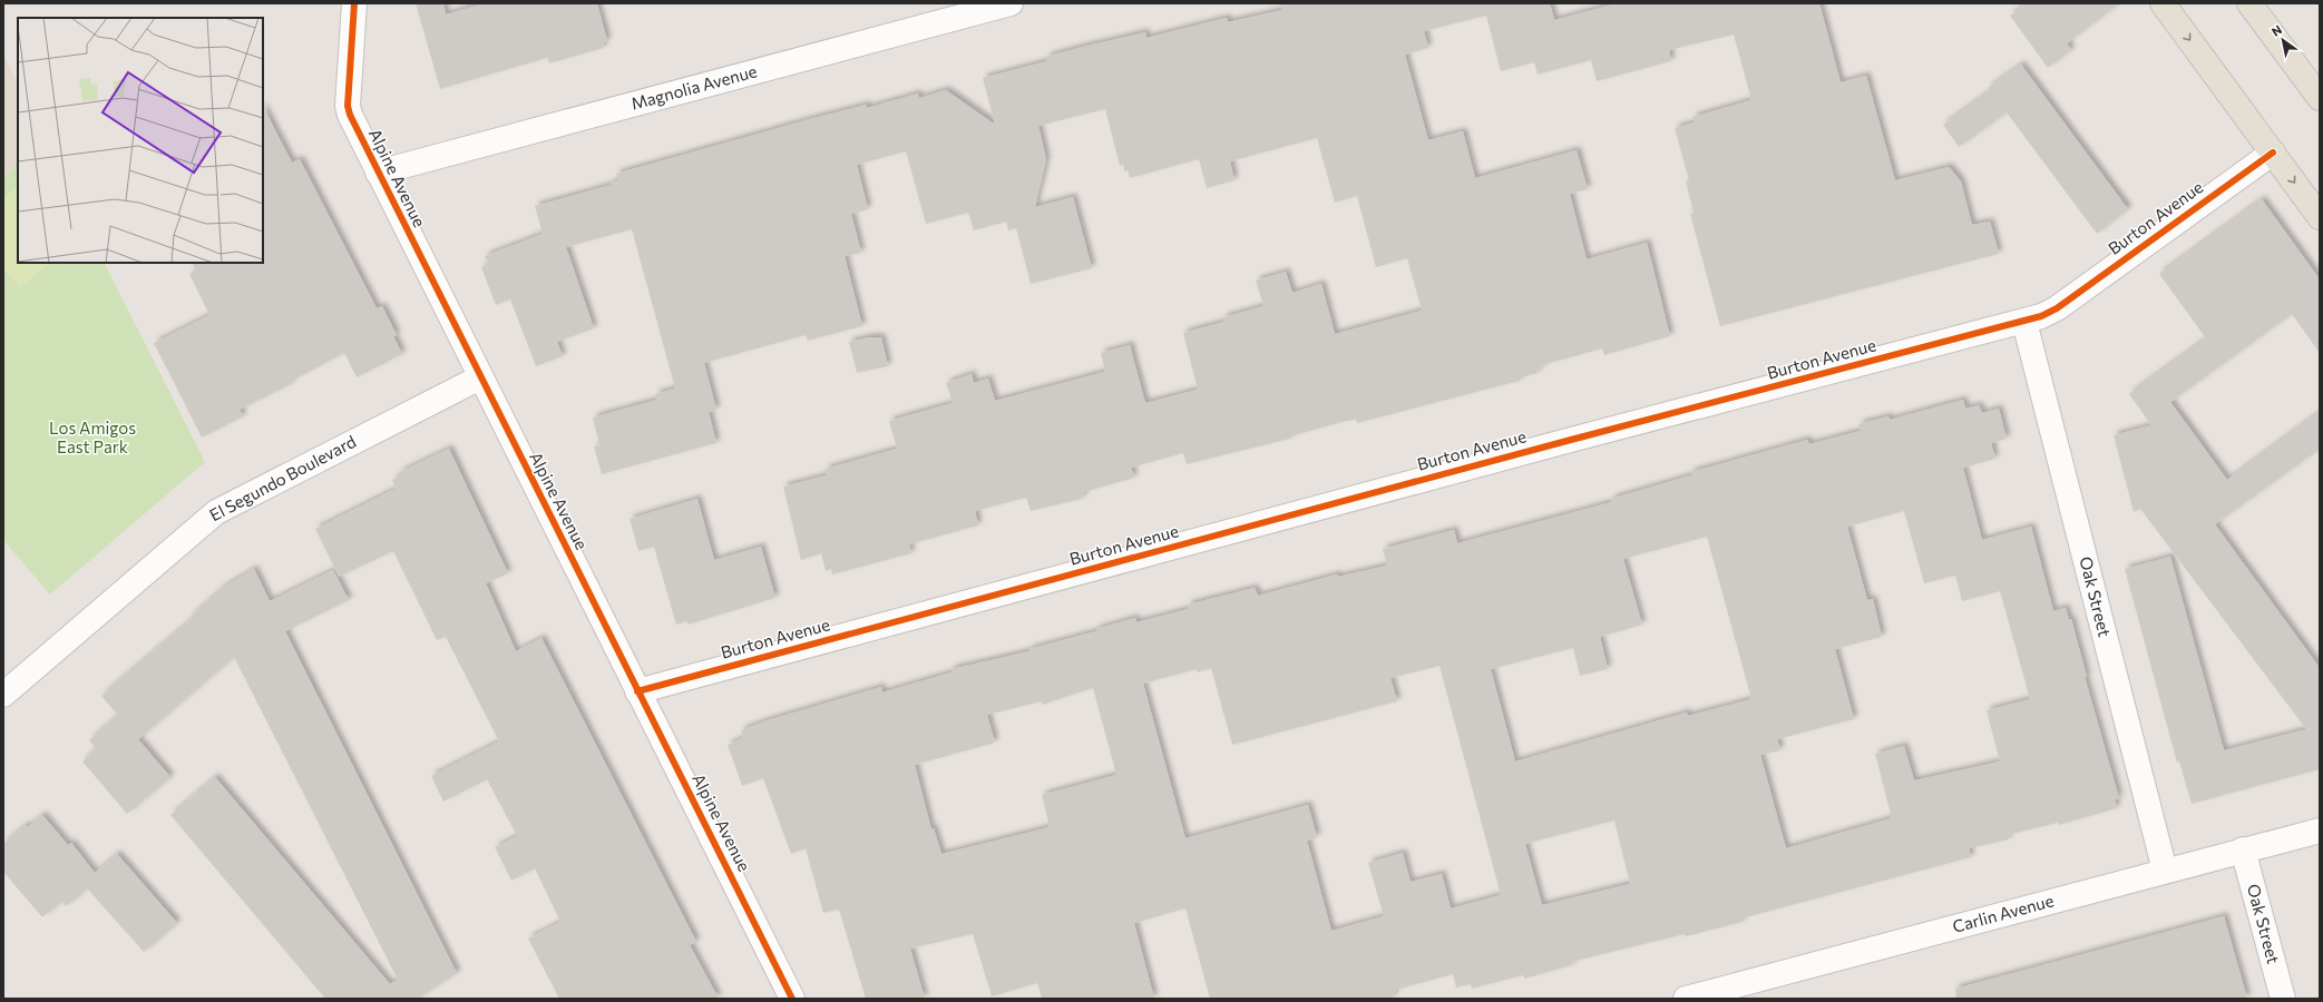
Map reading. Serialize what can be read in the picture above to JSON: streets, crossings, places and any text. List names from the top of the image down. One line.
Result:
{"streets":{"street":["Magnolia Avenue","Alpine Avenue","Burton Avenue","El Segundo Boulevard","Oak Street","Carlin Avenue"]},"crossings":[["Magnolia Avenue","Alpine Avenue"],["Alpine Avenue","Burton Avenue"],["Alpine Avenue","El Segundo Boulevard"],["Burton Avenue","Oak Street"],["Oak Street","Carlin Avenue"]],"parks":["Los Amigos East Park"],"north":"top left"}
